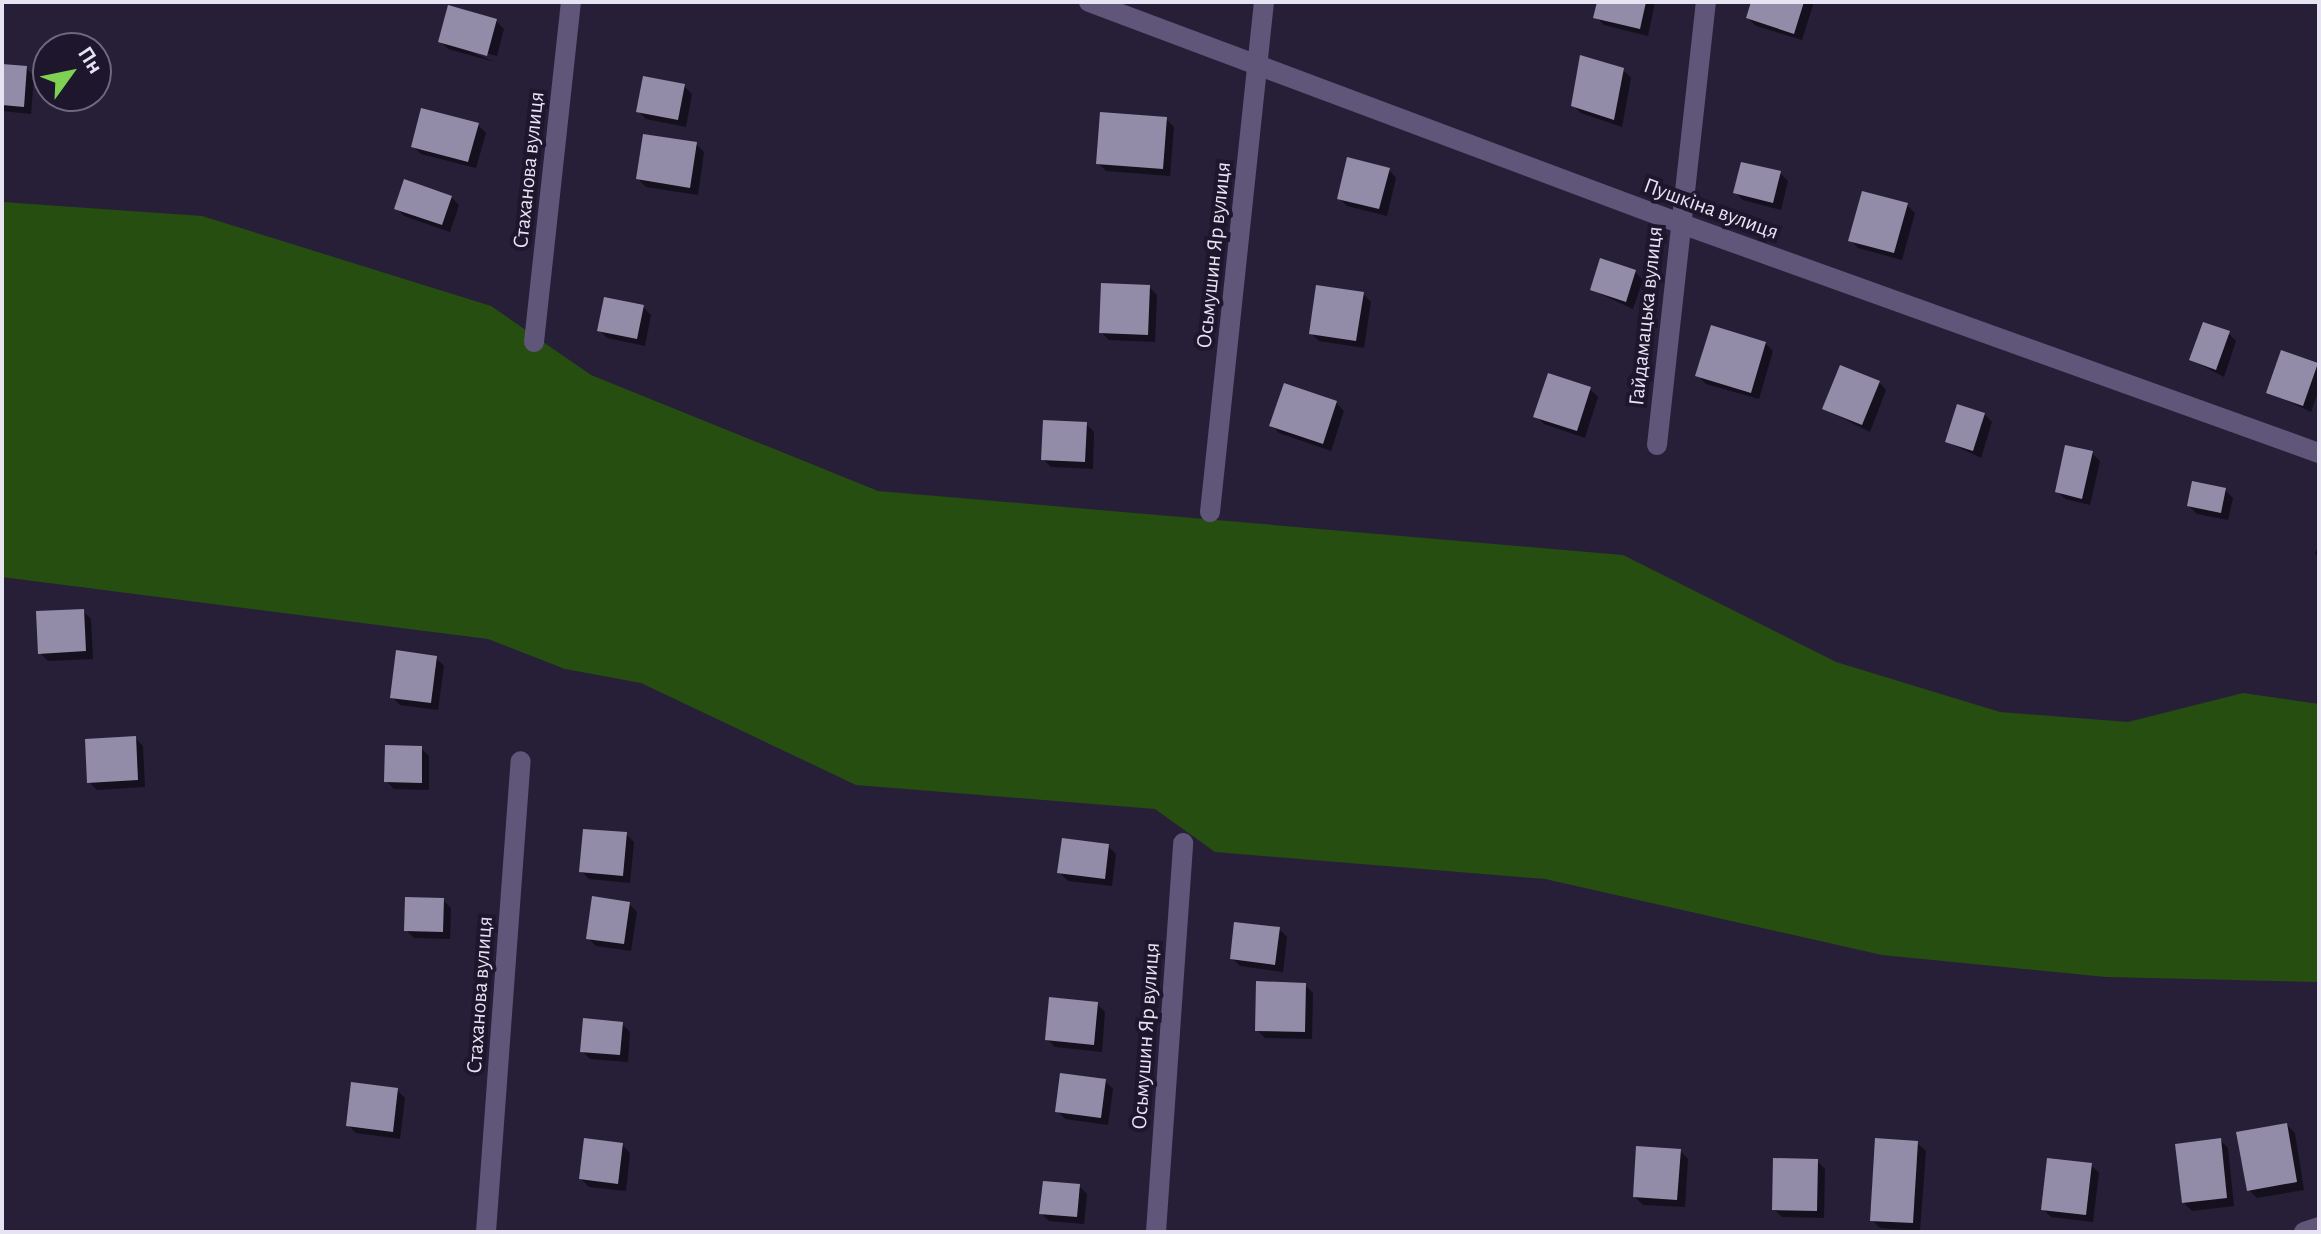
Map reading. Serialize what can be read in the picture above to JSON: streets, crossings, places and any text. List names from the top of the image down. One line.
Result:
{"streets":{"street":["Стаханова вулиця","Пушкіна вулиця","Осьмушин Яр вулиця","Гайдамацька вулиця"]},"crossings":[["Пушкіна вулиця","Осьмушин Яр вулиця"],["Пушкіна вулиця","Гайдамацька вулиця"]],"north":"top right"}
